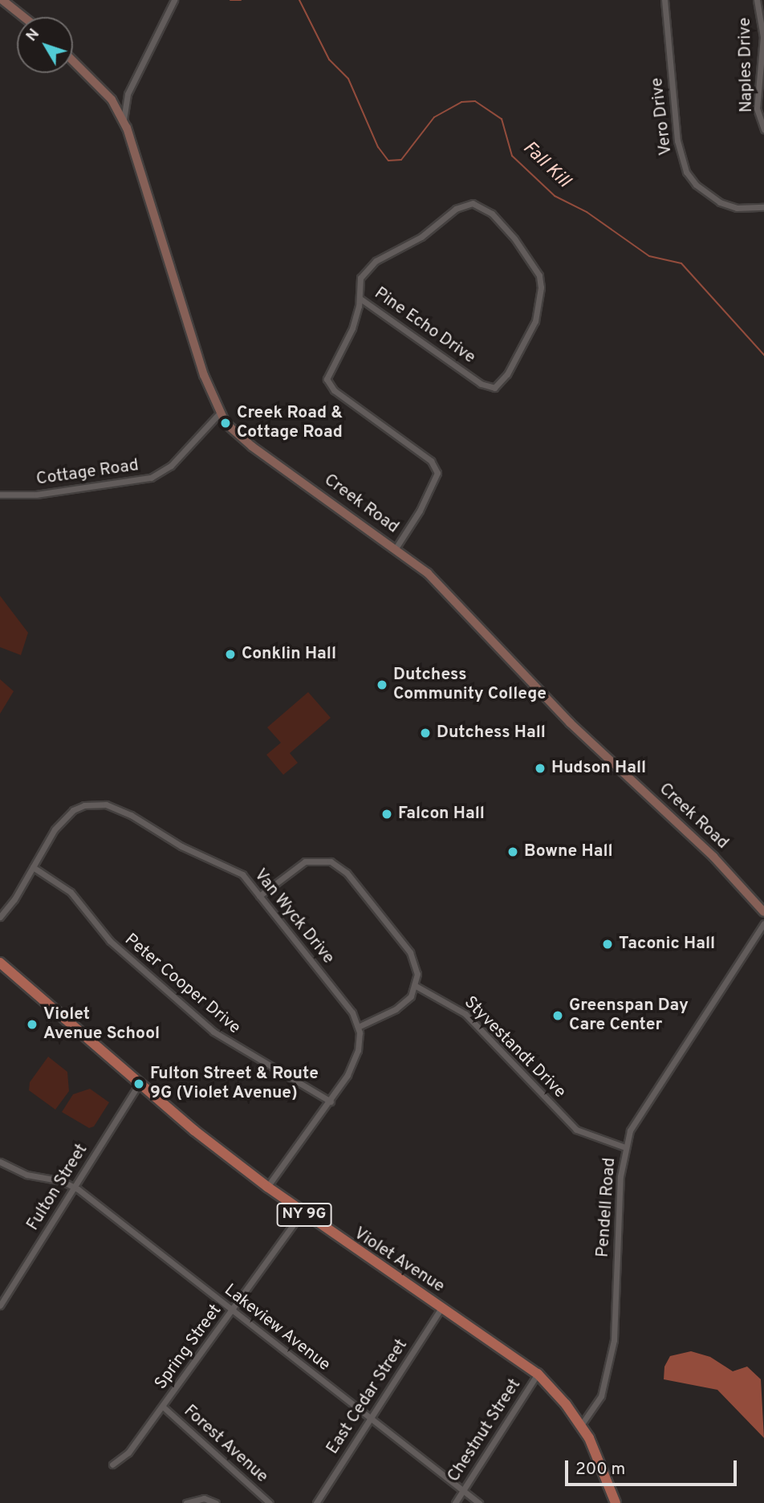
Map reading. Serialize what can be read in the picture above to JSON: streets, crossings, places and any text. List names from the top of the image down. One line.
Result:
{"streets":{"main road":["NY 9G","Violet Avenue"],"street":["Naples Drive","Vero Drive","Pine Echo Drive","Cottage Road","Creek Road","Van Wyck Drive","Peter Cooper Drive","Styvestandt Drive","Fulton Street","Pendell Road","Lakeview Avenue","Spring Street","East Cedar Street","Chestnut Street","Forest Avenue"]},"crossings":[["Pine Echo Drive","Creek Road"],["Cottage Road","Creek Road"],["Van Wyck Drive","Peter Cooper Drive"],["Styvestandt Drive","Pendell Road"],["Fulton Street","Violet Avenue"],["Fulton Street","Lakeview Avenue"],["Pendell Road","Violet Avenue"],["Violet Avenue","Spring Street"],["Violet Avenue","East Cedar Street"],["Violet Avenue","Chestnut Street"],["Lakeview Avenue","Spring Street"],["Lakeview Avenue","East Cedar Street"],["Lakeview Avenue","Chestnut Street"],["Spring Street","Forest Avenue"]],"water":["Fall Kill"],"places":["Creek Road & Cottage Road","Conklin Hall","Dutchess Community College","Dutchess Hall","Hudson Hall","Falcon Hall","Bowne Hall","Taconic Hall","Greenspan Day Care Center","Violet Avenue School","Fulton Street & Route 9G (Violet Avenue)"],"scale_bar":"200 m","north":"top left"}
